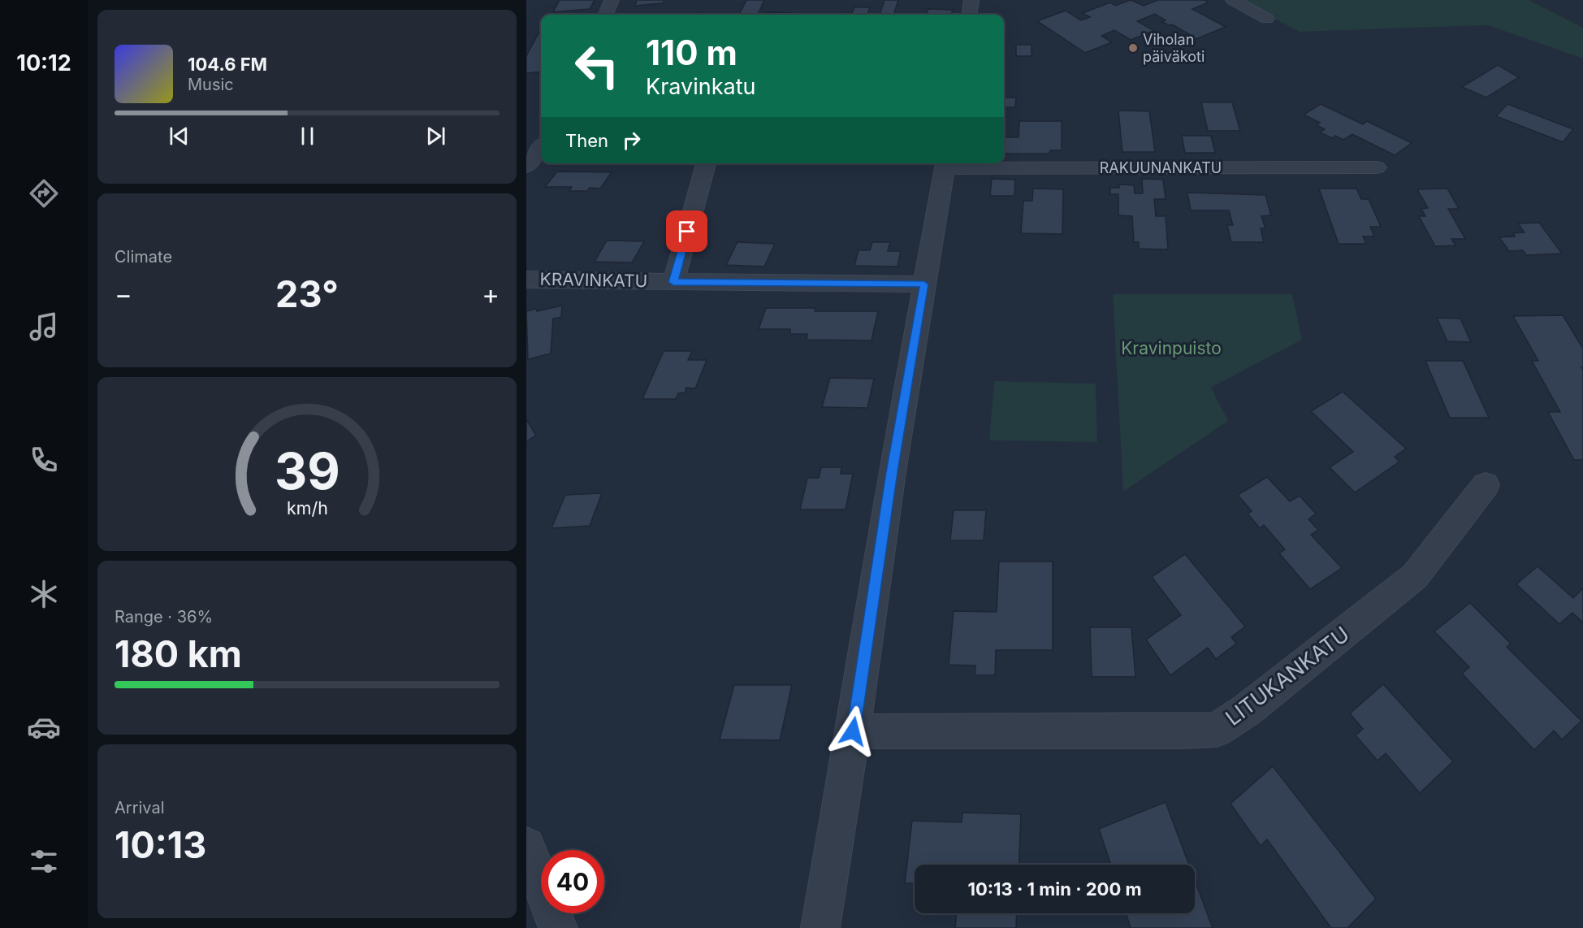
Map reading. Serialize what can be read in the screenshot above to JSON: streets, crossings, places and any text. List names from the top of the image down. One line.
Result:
{"streets":{"street":["RAKUUNANKATU","KRAVINKATU","LITUKANKATU"]},"parks":["Kravinpuisto"],"places":["Viholan päiväkoti"],"page":{"tabs":"10:12","turn":["110 m","Kravinkatu"],"song":["104.6 FM","Music"],"then":"Then","tile":["Climate",["Range · 36%","180 km"],["Arrival","10:13"]],"heat":["−","23°","+"],"limit":"40","trip":"10:13 · 1 min · 200 m","gauge":["39","km/h"]}}
